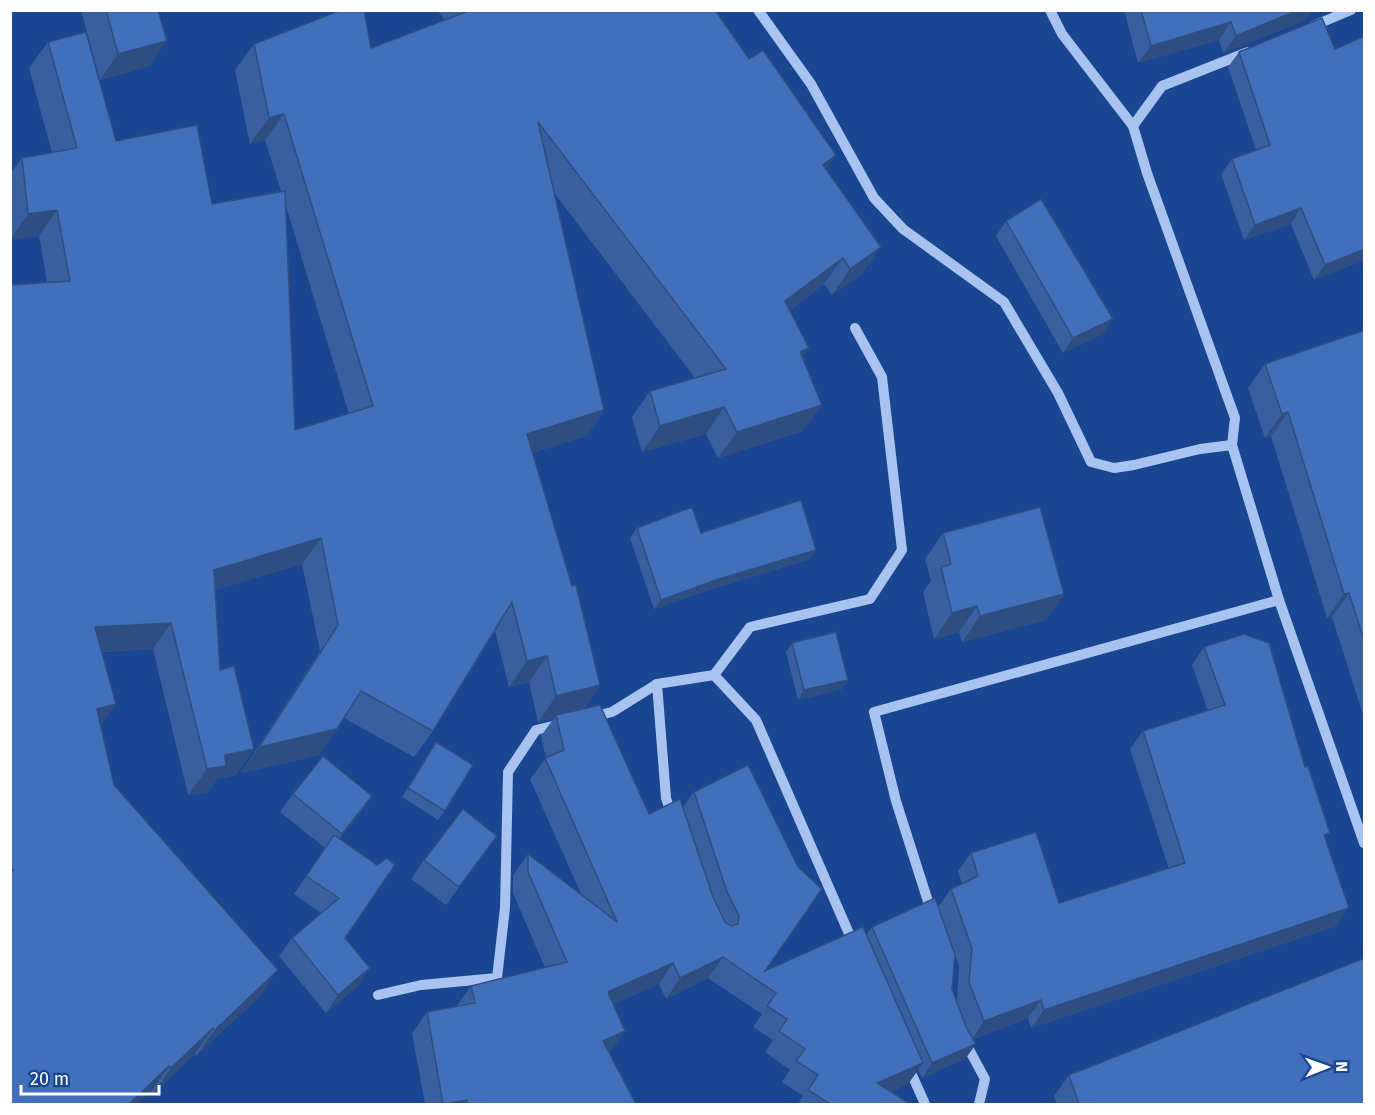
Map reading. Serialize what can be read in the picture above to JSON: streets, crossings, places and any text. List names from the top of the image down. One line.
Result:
{"scale_bar":"20 m","north":"right"}
